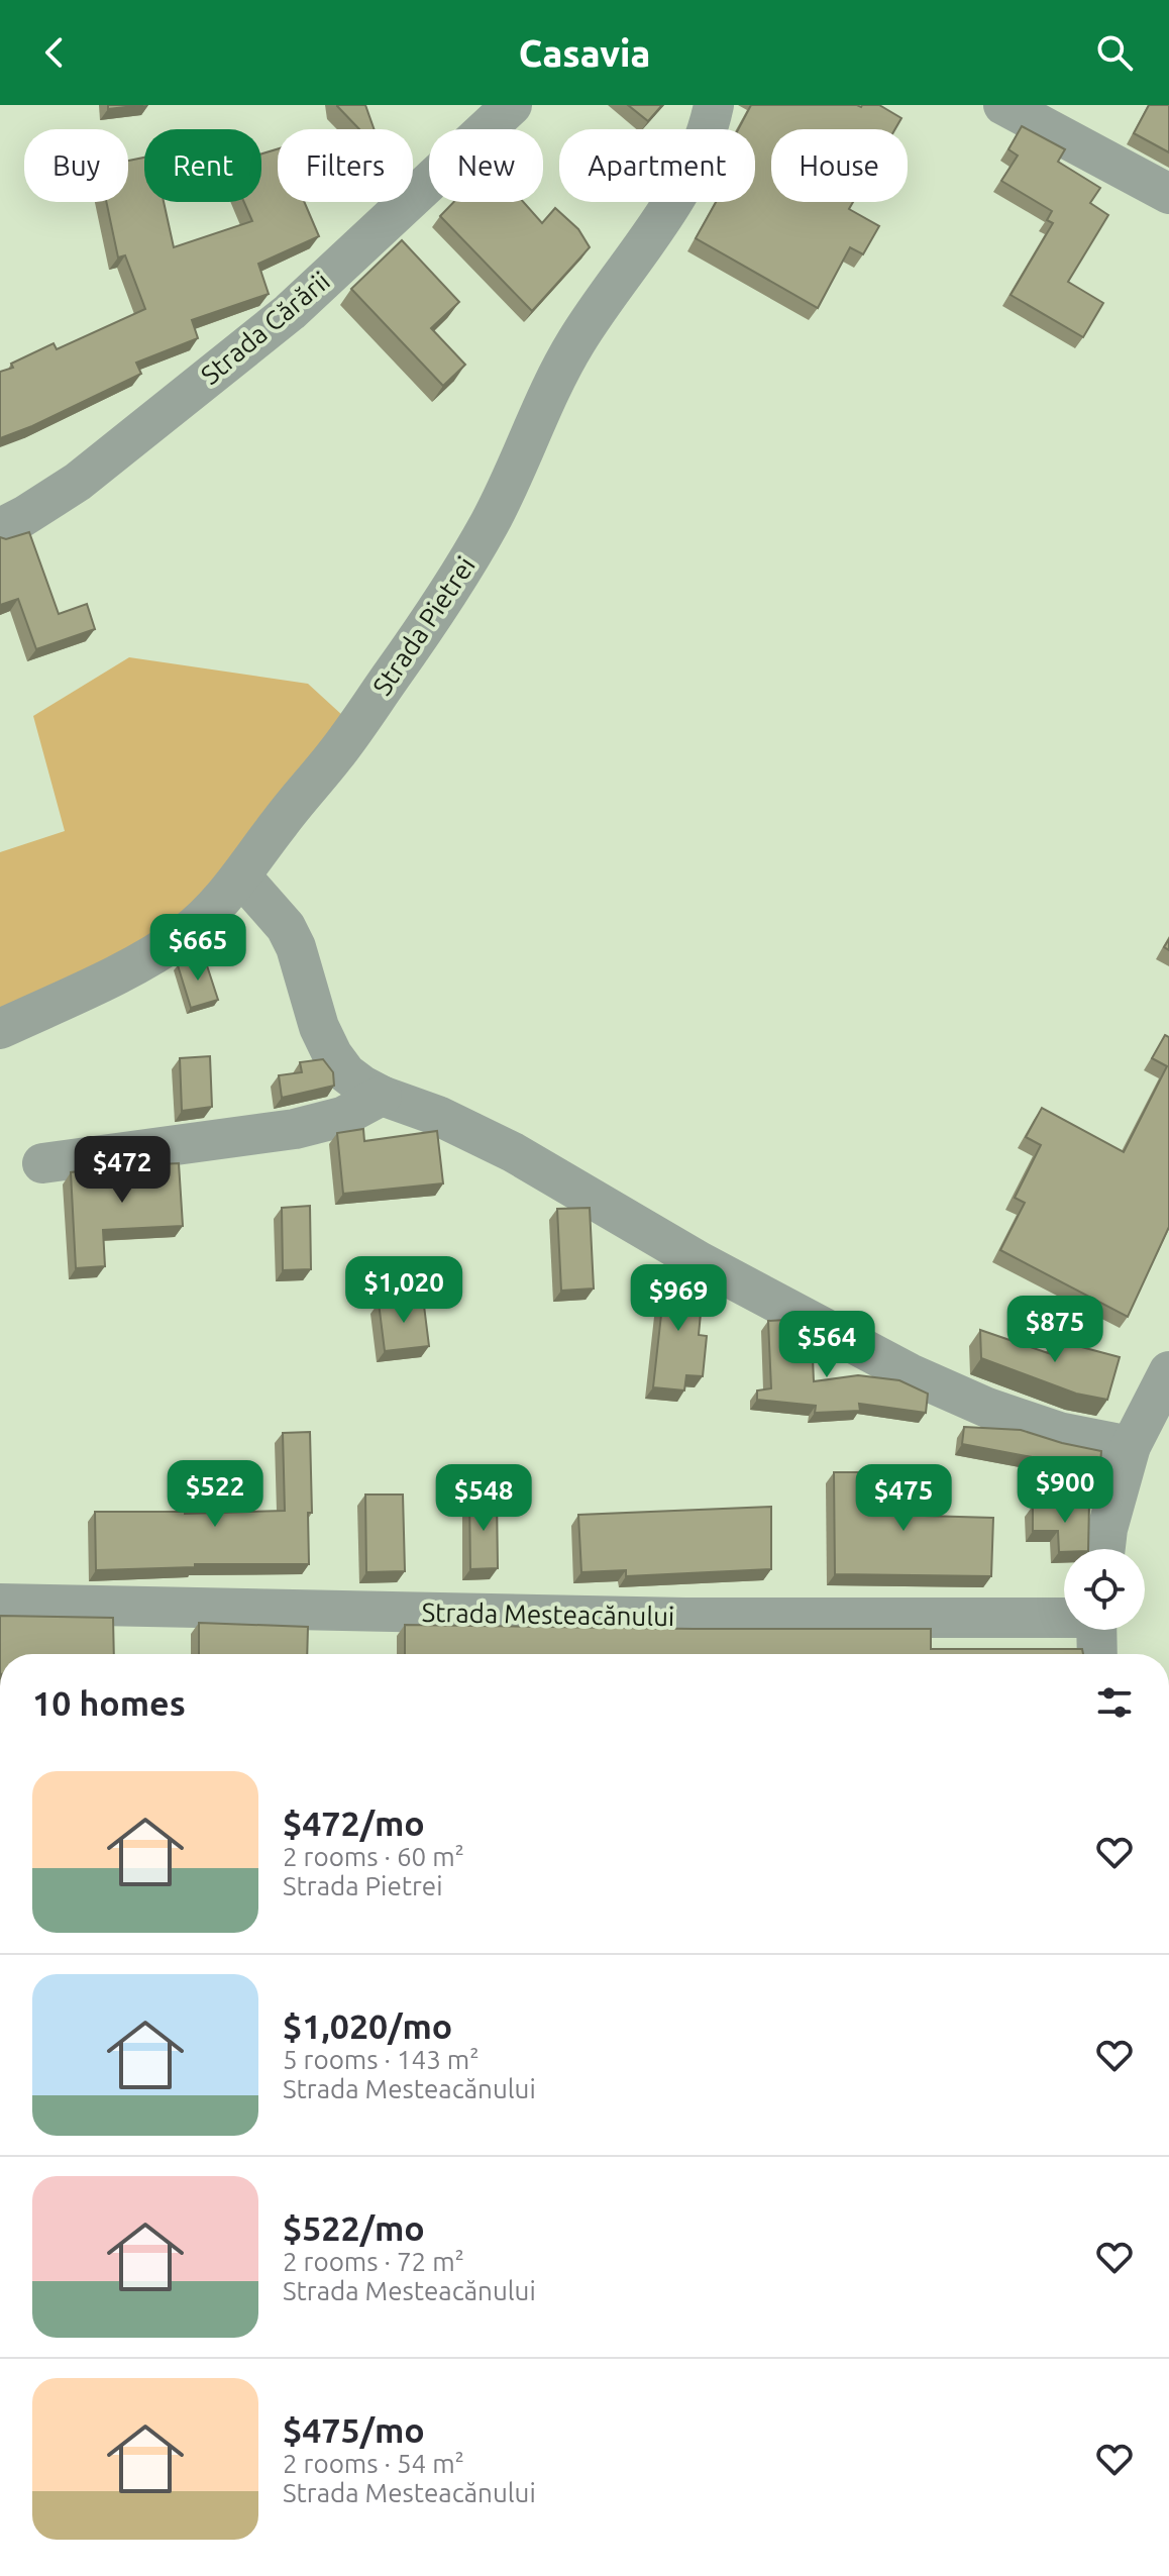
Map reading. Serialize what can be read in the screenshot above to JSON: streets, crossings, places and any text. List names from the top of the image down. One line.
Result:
{"streets":{"street":["Strada Cărării","Strada Pietrei","Strada Mesteacănului"]},"page":{"header":"Casavia","chip":["Buy","Rent","Filters","New","Apartment","House"],"price":["$665","$472","$1,020","$969","$875","$564","$900","$522","$548","$475"],"heading":"10 homes","list":[{"name":"$472/mo","note":"2 rooms · 60 m² · Strada Pietrei"},{"name":"$1,020/mo","note":"5 rooms · 143 m² · Strada Mesteacănului"},{"name":"$522/mo","note":"2 rooms · 72 m² · Strada Mesteacănului"},{"name":"$475/mo","note":"2 rooms · 54 m² · Strada Mesteacănului"}]}}
